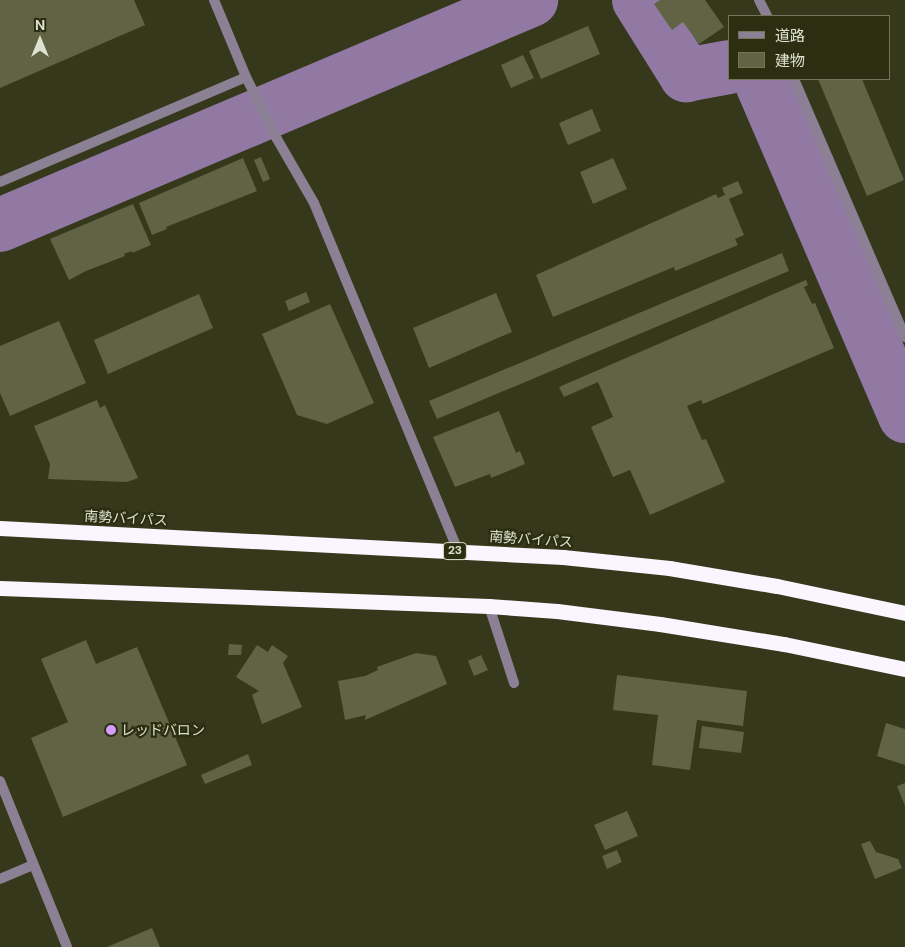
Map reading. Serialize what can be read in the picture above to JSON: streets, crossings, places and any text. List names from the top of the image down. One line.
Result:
{"streets":{"highway":["南勢バイパス","23"]},"places":["レッドバロン"],"legend":["道路","建物"],"north":"top"}
